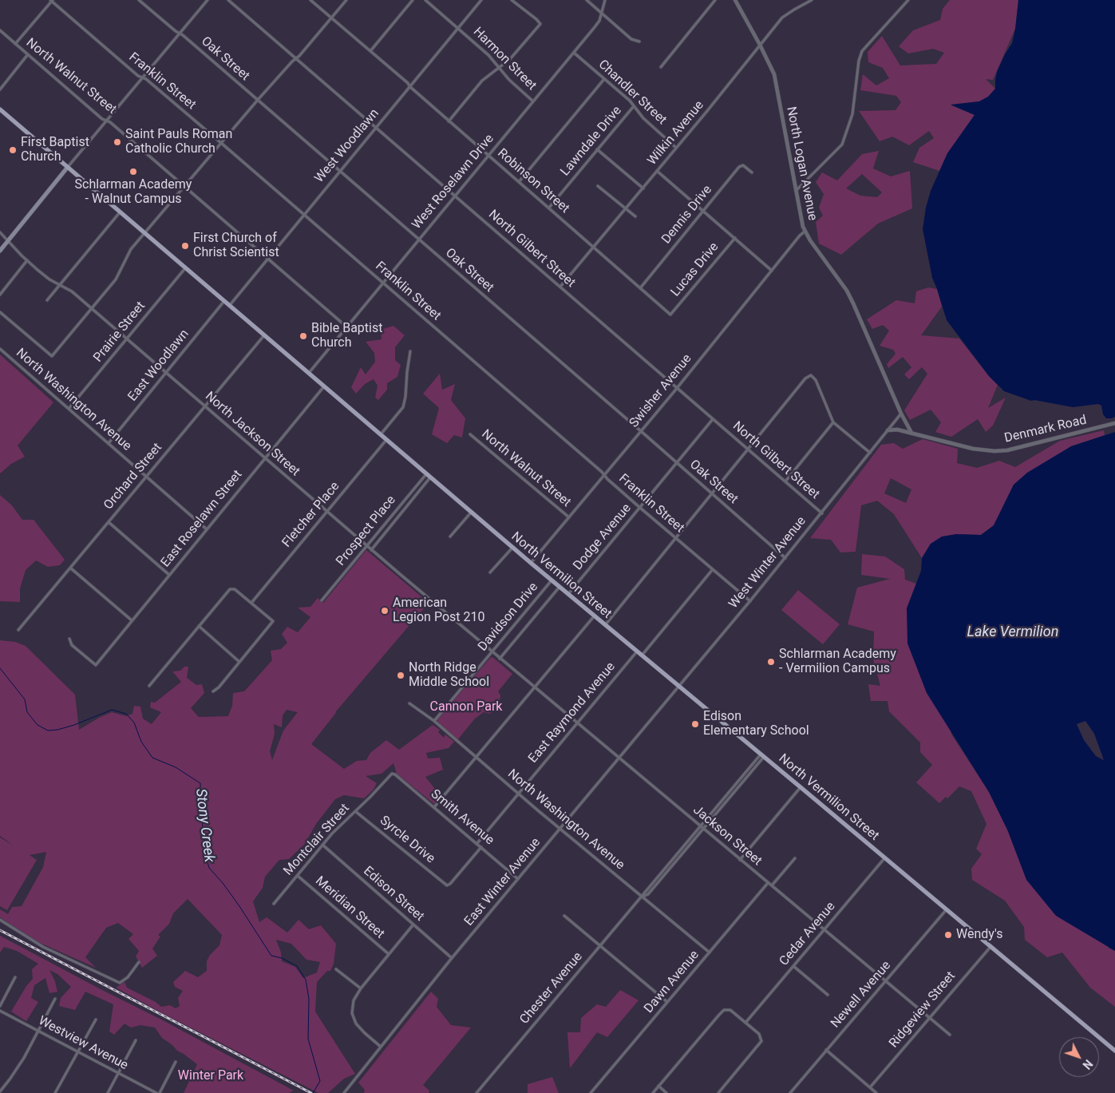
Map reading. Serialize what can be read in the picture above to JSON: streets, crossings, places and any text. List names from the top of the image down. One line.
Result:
{"streets":{"main road":["North Vermilion Street"],"street":["Oak Street","Harmon Street","North Walnut Street","Franklin Street","Chandler Street","Wilkin Avenue","Lawndale Drive","West Woodlawn","North Logan Avenue","Robinson Street","West Roselawn Drive","Dennis Drive","North Gilbert Street","Lucas Drive","Prairie Street","East Woodlawn","Swisher Avenue","North Washington Avenue","Denmark Road","North Jackson Street","Orchard Street","Fletcher Place","East Roselawn Street","Prospect Place","Dodge Avenue","West Winter Avenue","Davidson Drive","East Raymond Avenue","Smith Avenue","Jackson Street","Montclair Street","Syrcle Drive","East Winter Avenue","Edison Street","Meridian Street","Cedar Avenue","Dawn Avenue","Chester Avenue","Newell Avenue","Ridgeview Street","Westview Avenue"]},"crossings":[["Oak Street","West Woodlawn"],["Oak Street","West Roselawn Drive"],["Oak Street","Swisher Avenue"],["Oak Street","Dodge Avenue"],["Oak Street","West Winter Avenue"],["Harmon Street","West Woodlawn"],["Harmon Street","West Roselawn Drive"],["North Walnut Street","West Woodlawn"],["North Walnut Street","West Roselawn Drive"],["North Walnut Street","Swisher Avenue"],["Franklin Street","West Woodlawn"],["Franklin Street","West Roselawn Drive"],["Franklin Street","Swisher Avenue"],["Franklin Street","Dodge Avenue"],["Franklin Street","West Winter Avenue"],["Chandler Street","Wilkin Avenue"],["Chandler Street","Lawndale Drive"],["Chandler Street","West Roselawn Drive"],["Wilkin Avenue","North Logan Avenue"],["Wilkin Avenue","Robinson Street"],["Wilkin Avenue","North Gilbert Street"],["Lawndale Drive","Robinson Street"],["West Woodlawn","Robinson Street"],["West Woodlawn","North Gilbert Street"],["West Woodlawn","North Vermilion Street"],["North Logan Avenue","Swisher Avenue"],["North Logan Avenue","Denmark Road"],["North Logan Avenue","West Winter Avenue"],["Robinson Street","West Roselawn Drive"],["Robinson Street","Dennis Drive"],["Robinson Street","Lucas Drive"],["West Roselawn Drive","North Gilbert Street"],["West Roselawn Drive","North Vermilion Street"],["North Gilbert Street","Swisher Avenue"],["North Gilbert Street","Dodge Avenue"],["North Gilbert Street","West Winter Avenue"],["Prairie Street","North Washington Avenue"],["Prairie Street","North Jackson Street"],["Prairie Street","North Vermilion Street"],["East Woodlawn","North Washington Avenue"],["East Woodlawn","North Jackson Street"],["East Woodlawn","North Vermilion Street"],["Swisher Avenue","North Vermilion Street"],["North Washington Avenue","Orchard Street"],["North Washington Avenue","East Roselawn Street"],["North Washington Avenue","Davidson Drive"],["North Washington Avenue","East Raymond Avenue"],["North Washington Avenue","East Winter Avenue"],["North Washington Avenue","Dawn Avenue"],["North Washington Avenue","Chester Avenue"],["Denmark Road","West Winter Avenue"],["North Jackson Street","Orchard Street"],["North Jackson Street","Fletcher Place"],["North Jackson Street","East Roselawn Street"],["North Jackson Street","Prospect Place"],["North Jackson Street","Davidson Drive"],["North Jackson Street","Jackson Street"],["Orchard Street","North Vermilion Street"],["Fletcher Place","North Vermilion Street"],["East Roselawn Street","North Vermilion Street"],["Prospect Place","North Vermilion Street"],["Dodge Avenue","North Vermilion Street"],["West Winter Avenue","North Vermilion Street"],["West Winter Avenue","East Winter Avenue"],["North Vermilion Street","Davidson Drive"],["North Vermilion Street","East Raymond Avenue"],["North Vermilion Street","East Winter Avenue"],["North Vermilion Street","Cedar Avenue"],["North Vermilion Street","Chester Avenue"],["North Vermilion Street","Newell Avenue"],["North Vermilion Street","Ridgeview Street"],["Davidson Drive","Jackson Street"],["East Raymond Avenue","Smith Avenue"],["East Raymond Avenue","Jackson Street"],["Smith Avenue","Montclair Street"],["Smith Avenue","Syrcle Drive"],["Smith Avenue","East Winter Avenue"],["Jackson Street","East Winter Avenue"],["Jackson Street","Cedar Avenue"],["Jackson Street","Dawn Avenue"],["Jackson Street","Chester Avenue"],["Jackson Street","Newell Avenue"],["Jackson Street","Ridgeview Street"],["Montclair Street","Syrcle Drive"],["Montclair Street","Edison Street"],["Montclair Street","Meridian Street"],["East Winter Avenue","Edison Street"]],"water":["Lake Vermilion","Stony Creek"],"parks":["Cannon Park","Winter Park"],"places":["Saint Pauls Roman Catholic Church","First Baptist Church","Schlarman Academy - Walnut Campus","First Church of Christ Scientist","Bible Baptist Church","American Legion Post 210","Schlarman Academy - Vermilion Campus","North Ridge Middle School","Edison Elementary School","Wendy's"],"north":"bottom right"}
